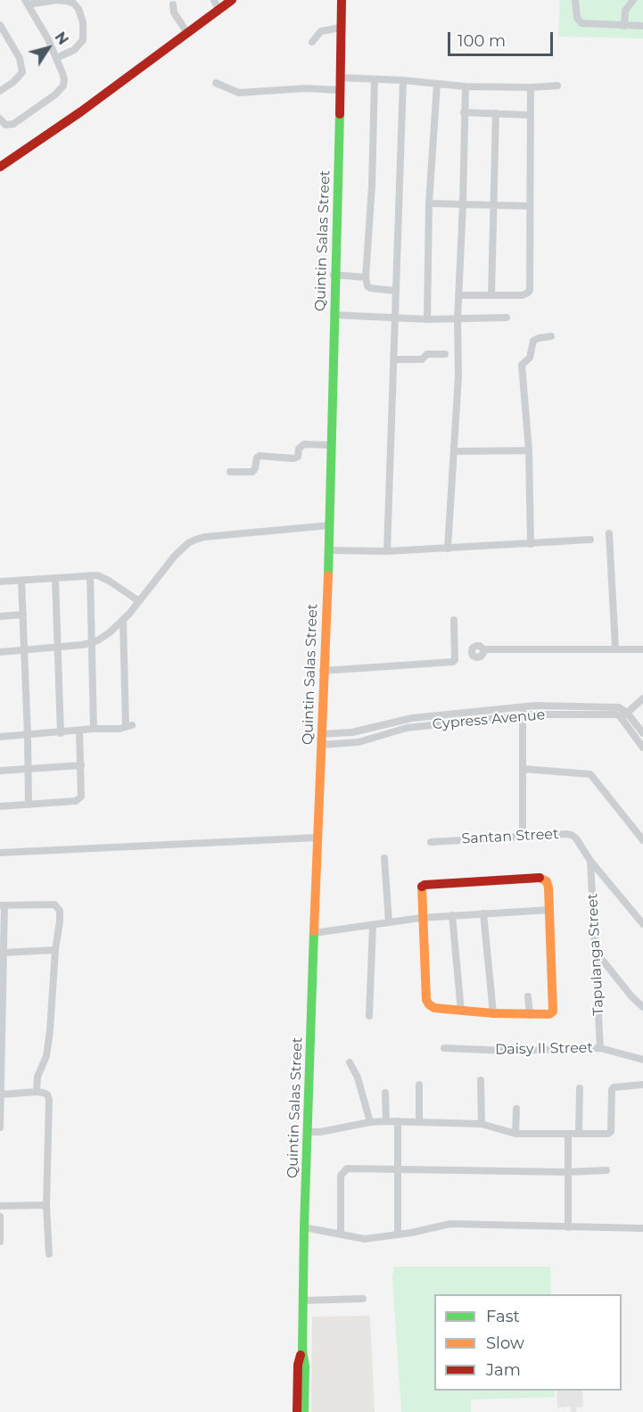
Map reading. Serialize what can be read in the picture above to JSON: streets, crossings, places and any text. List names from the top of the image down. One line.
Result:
{"streets":{"main road":["Quintin Salas Street"],"street":["Cypress Avenue","Santan Street","Tapulanga Street","Daisy II Street"]},"crossings":[["Quintin Salas Street","Cypress Avenue"],["Santan Street","Tapulanga Street"],["Tapulanga Street","Daisy II Street"]],"legend":["Fast","Slow","Jam"],"scale_bar":"100 m","north":"top right"}
